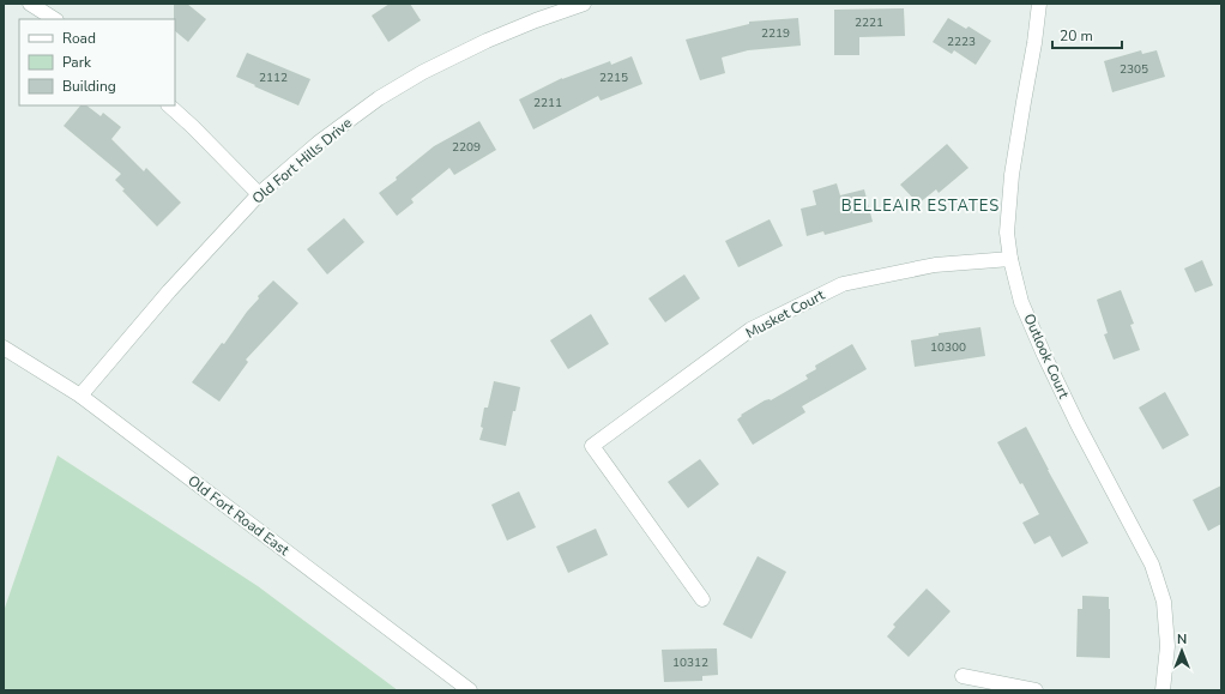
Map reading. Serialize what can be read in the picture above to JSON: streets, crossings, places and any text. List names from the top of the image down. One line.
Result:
{"streets":{"street":["Old Fort Hills Drive","Musket Court","Outlook Court","Old Fort Road East"]},"crossings":[["Old Fort Hills Drive","Old Fort Road East"],["Musket Court","Outlook Court"]],"districts":["BELLEAIR ESTATES"],"house_numbers":["2221","2219","2223","2305","2112","2215","2211","2209","10300","10312"],"legend":["Road","Park","Building"],"scale_bar":"20 m","north":"top"}
